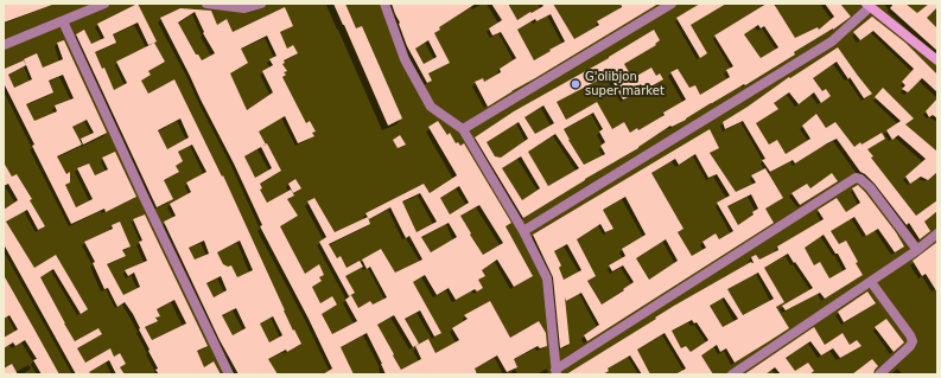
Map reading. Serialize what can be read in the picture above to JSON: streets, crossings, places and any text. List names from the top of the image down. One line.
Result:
{"places":["G'olibjon super market"]}
